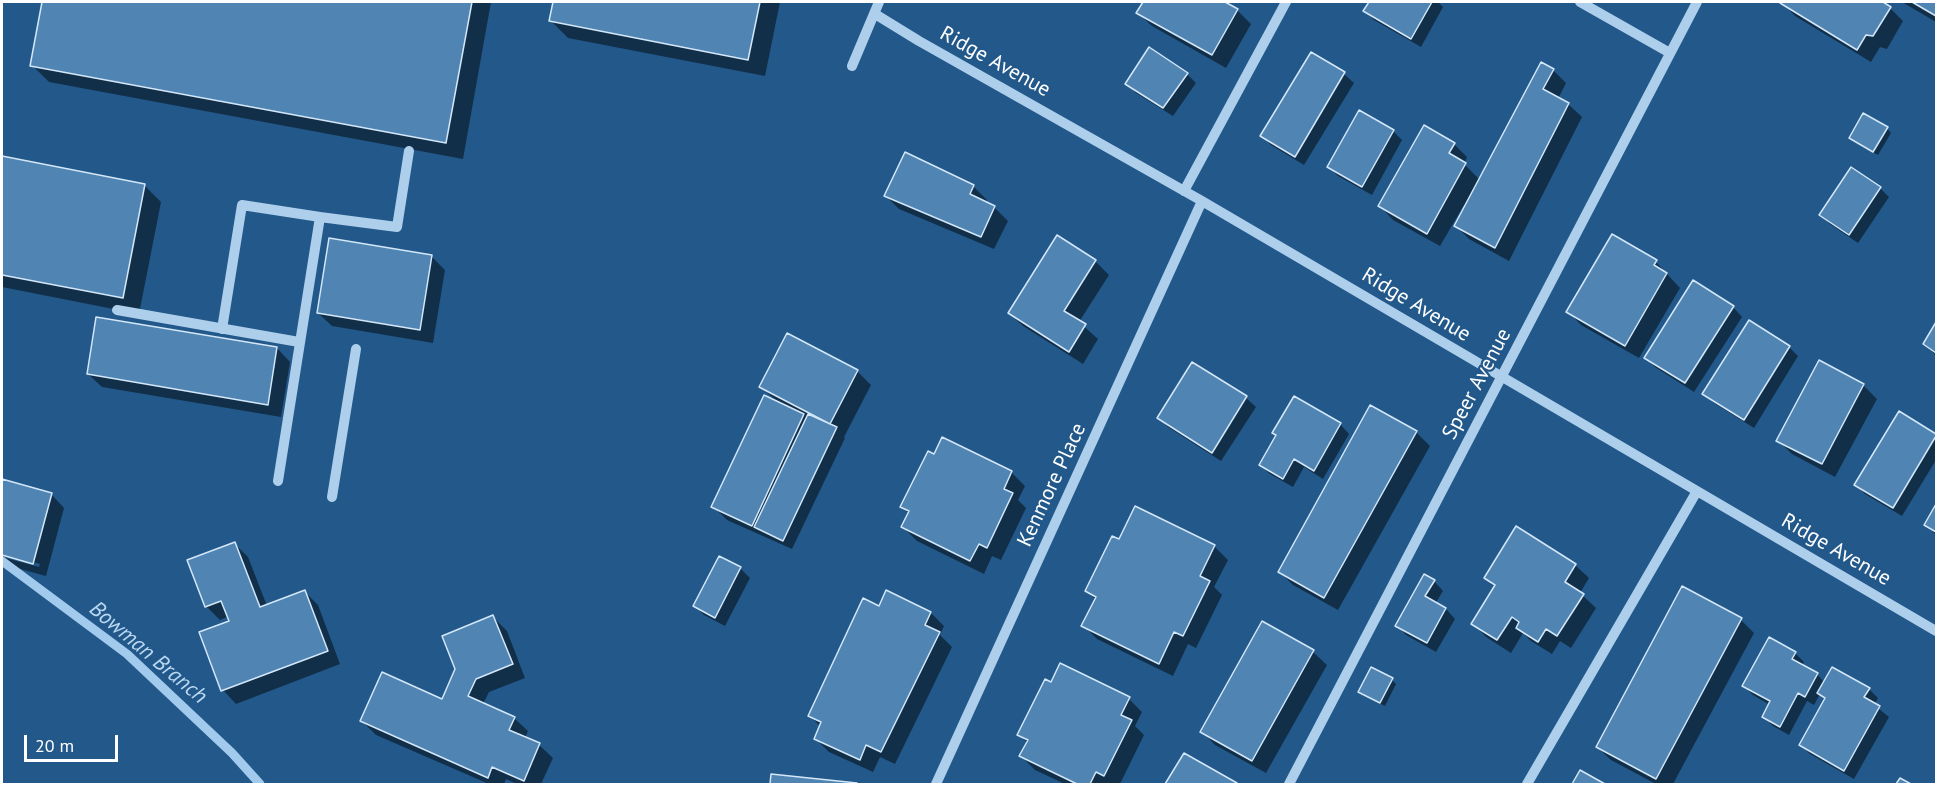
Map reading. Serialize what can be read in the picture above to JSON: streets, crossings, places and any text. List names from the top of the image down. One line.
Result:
{"streets":{"street":["Ridge Avenue","Speer Avenue","Kenmore Place"]},"crossings":[["Ridge Avenue","Speer Avenue"],["Ridge Avenue","Kenmore Place"]],"water":["Bowman Branch"],"scale_bar":"20 m"}
